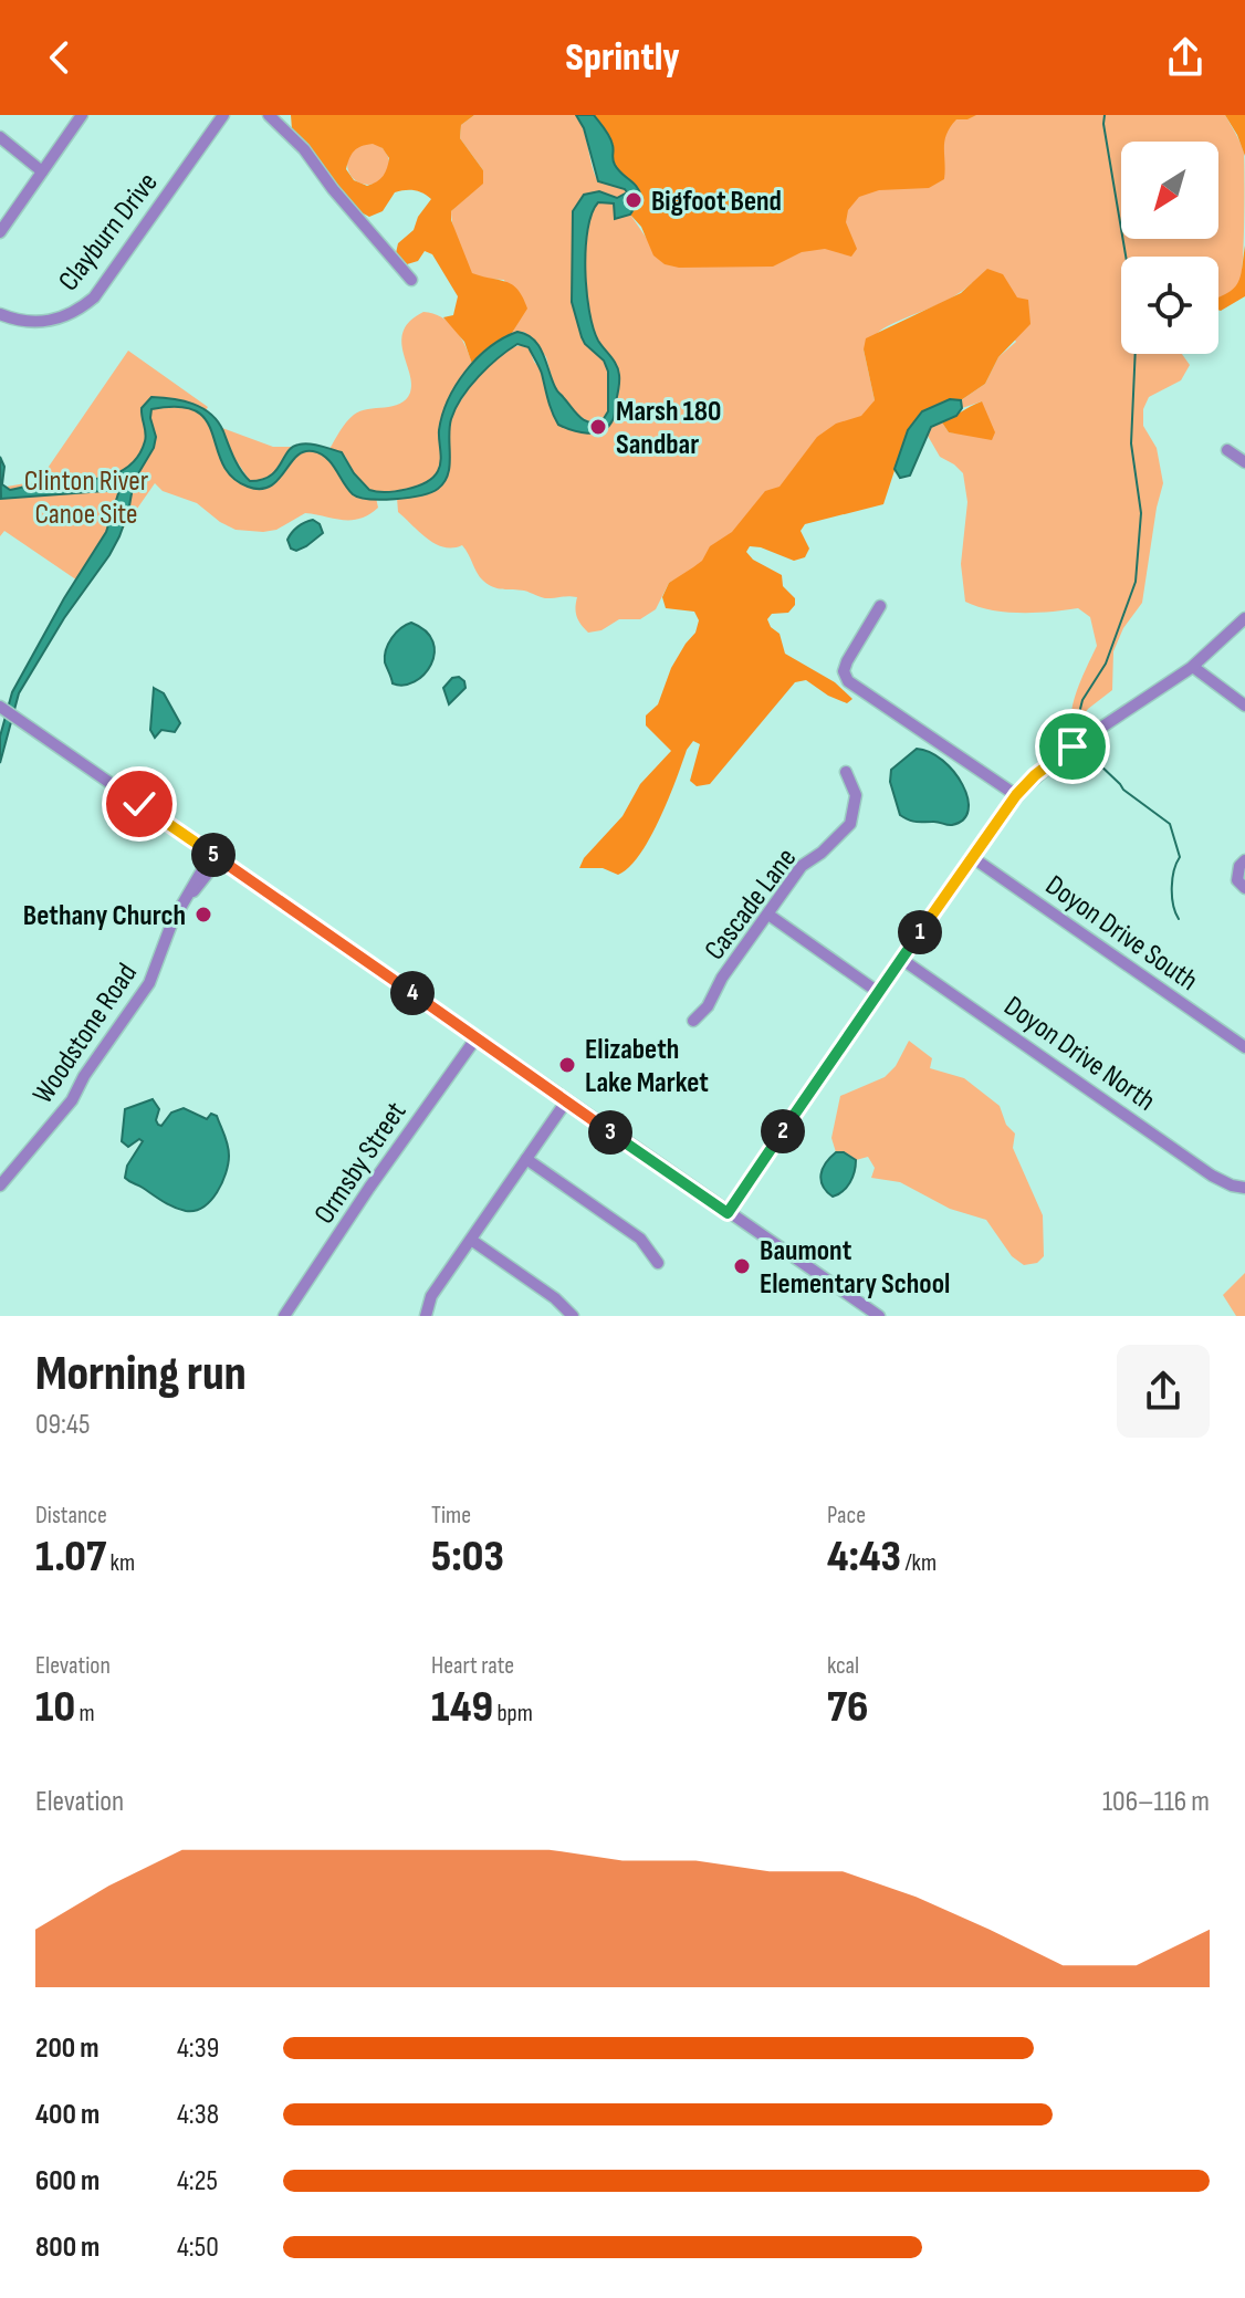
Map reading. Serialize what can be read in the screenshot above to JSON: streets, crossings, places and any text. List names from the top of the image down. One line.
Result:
{"streets":{"street":["Clayburn Drive","Cascade Lane","Doyon Drive South","Woodstone Road","Doyon Drive North","Ormsby Street"]},"parks":["Clinton River Canoe Site"],"places":["Bigfoot Bend","Marsh 180 Sandbar","Bethany Church","Elizabeth Lake Market","Baumont Elementary School"],"north":"bottom left","page":{"header":"Sprintly","pins":["5","1","4","2","3"],"heading":["Morning run","09:45"],"stats":[["Distance","1.07 km"],["Time","5:03"],["Pace","4:43 /km"],["Elevation","10 m"],["Heart rate","149 bpm"],["kcal","76"]],"chart":["Elevation","106–116 m"],"list":[{"name":"200 m","note":"4:39"},{"name":"400 m","note":"4:38"},{"name":"600 m","note":"4:25"},{"name":"800 m","note":"4:50"}]}}
